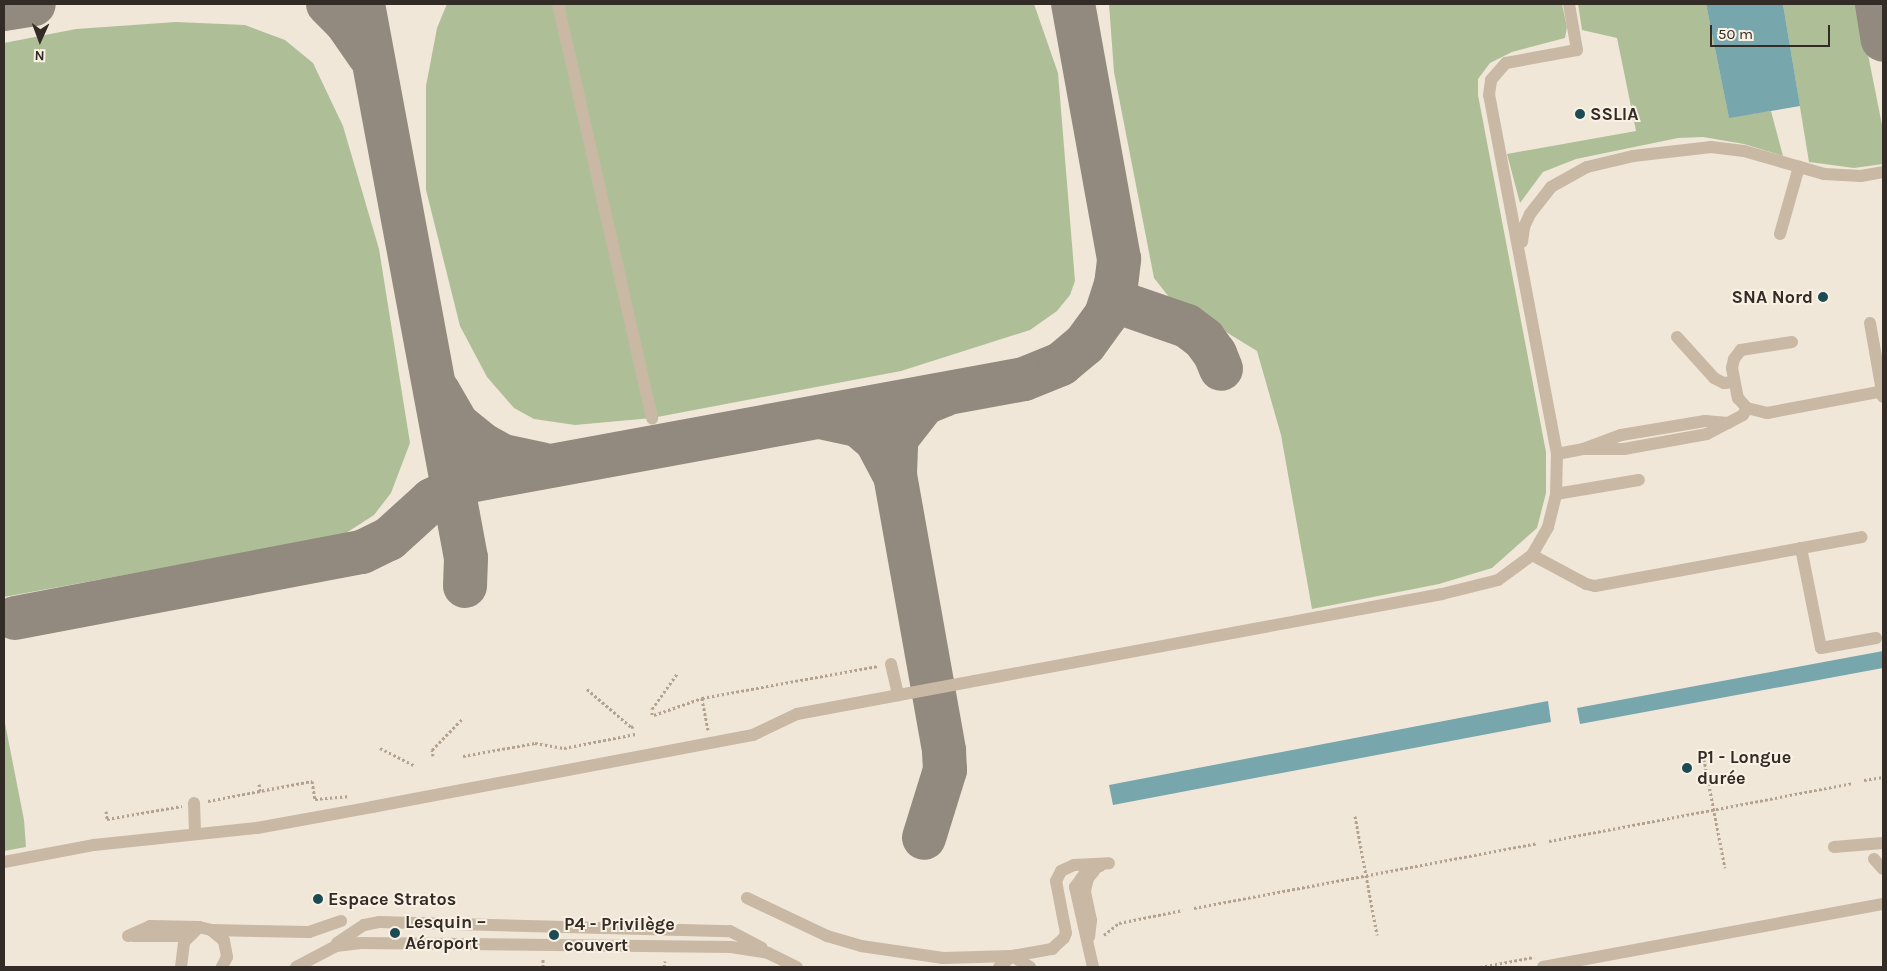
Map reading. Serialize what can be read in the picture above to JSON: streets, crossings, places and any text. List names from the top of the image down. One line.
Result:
{"places":["SSLIA","SNA Nord","P1 - Longue durée","Espace Stratos","Lesquin – Aéroport","P4 - Privilège couvert"],"scale_bar":"50 m","north":"bottom"}
